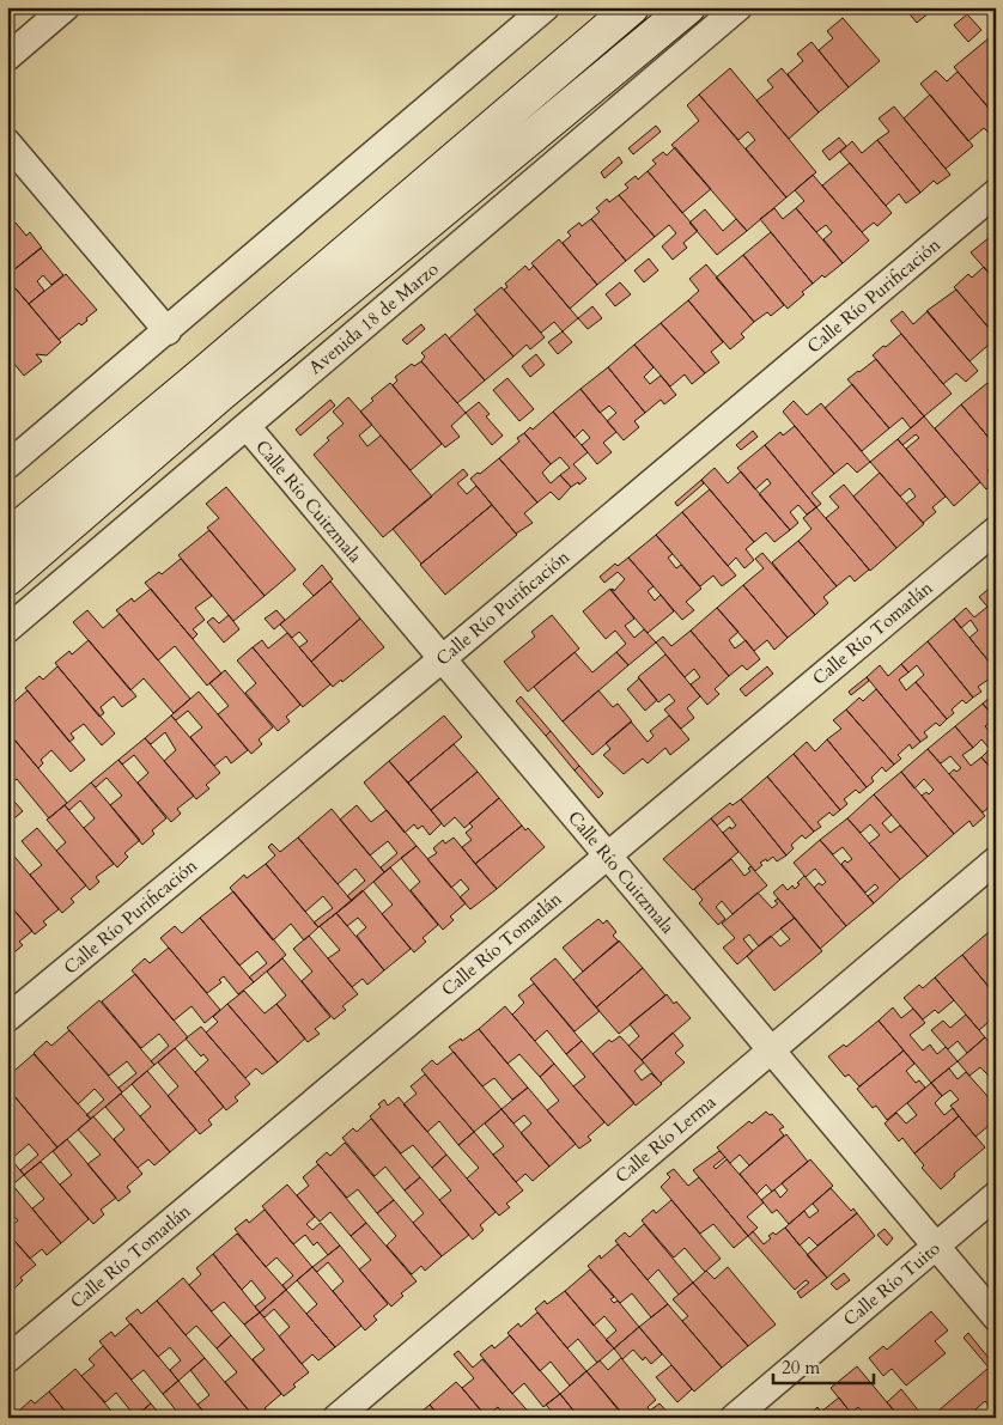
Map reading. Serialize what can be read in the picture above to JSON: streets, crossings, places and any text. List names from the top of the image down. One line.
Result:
{"streets":{"main road":["Avenida 18 de Marzo"],"street":["Calle Río Purificación","Calle Río Cuitzmala","Calle Río Tomatlán","Calle Río Lerma","Calle Río Tuito"]},"crossings":[["Calle Río Purificación","Calle Río Cuitzmala"],["Avenida 18 de Marzo","Calle Río Cuitzmala"],["Calle Río Cuitzmala","Calle Río Tomatlán"],["Calle Río Cuitzmala","Calle Río Lerma"],["Calle Río Cuitzmala","Calle Río Tuito"]],"scale_bar":"20 m"}
